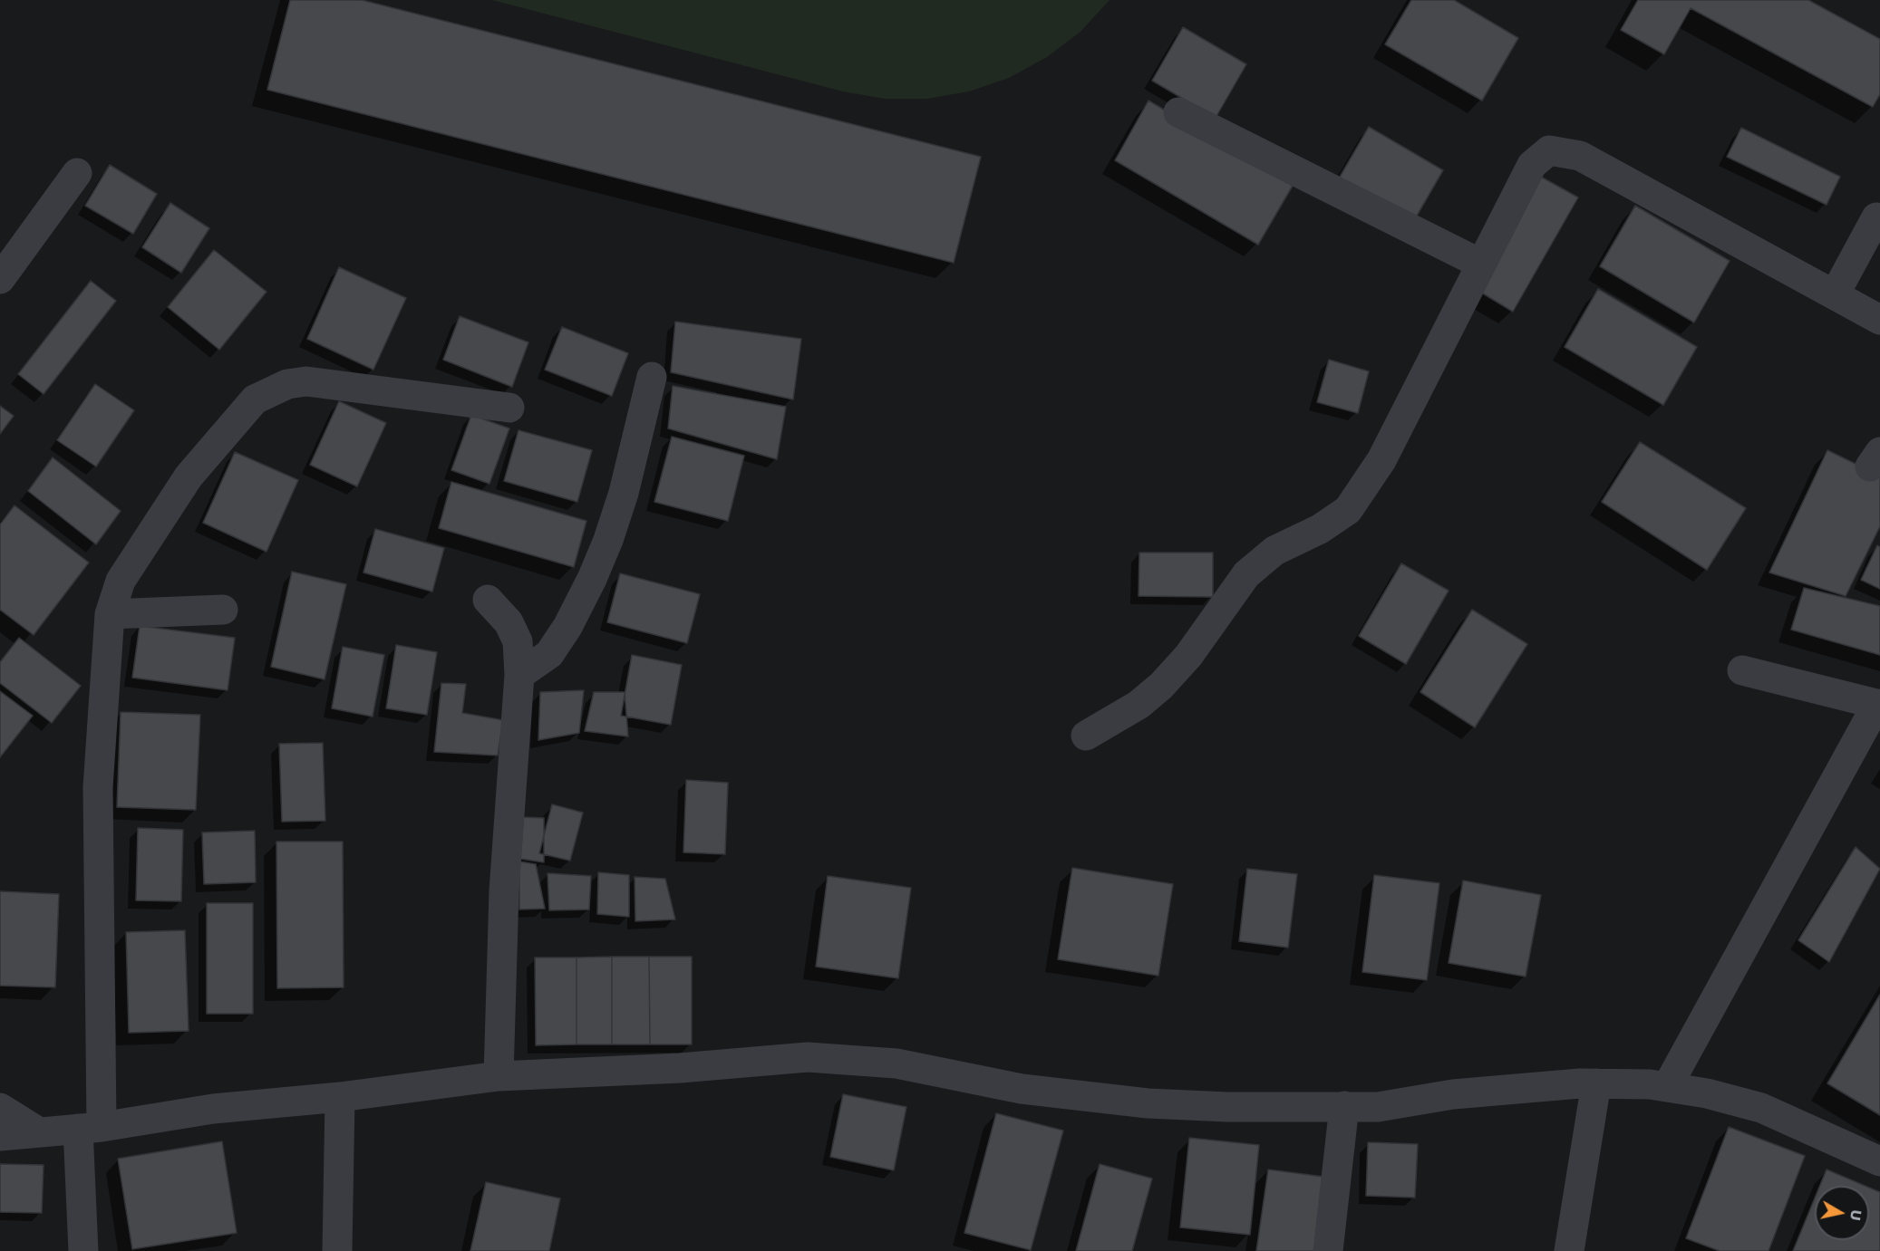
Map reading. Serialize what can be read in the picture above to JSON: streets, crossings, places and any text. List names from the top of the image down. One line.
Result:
{"north":"right"}
